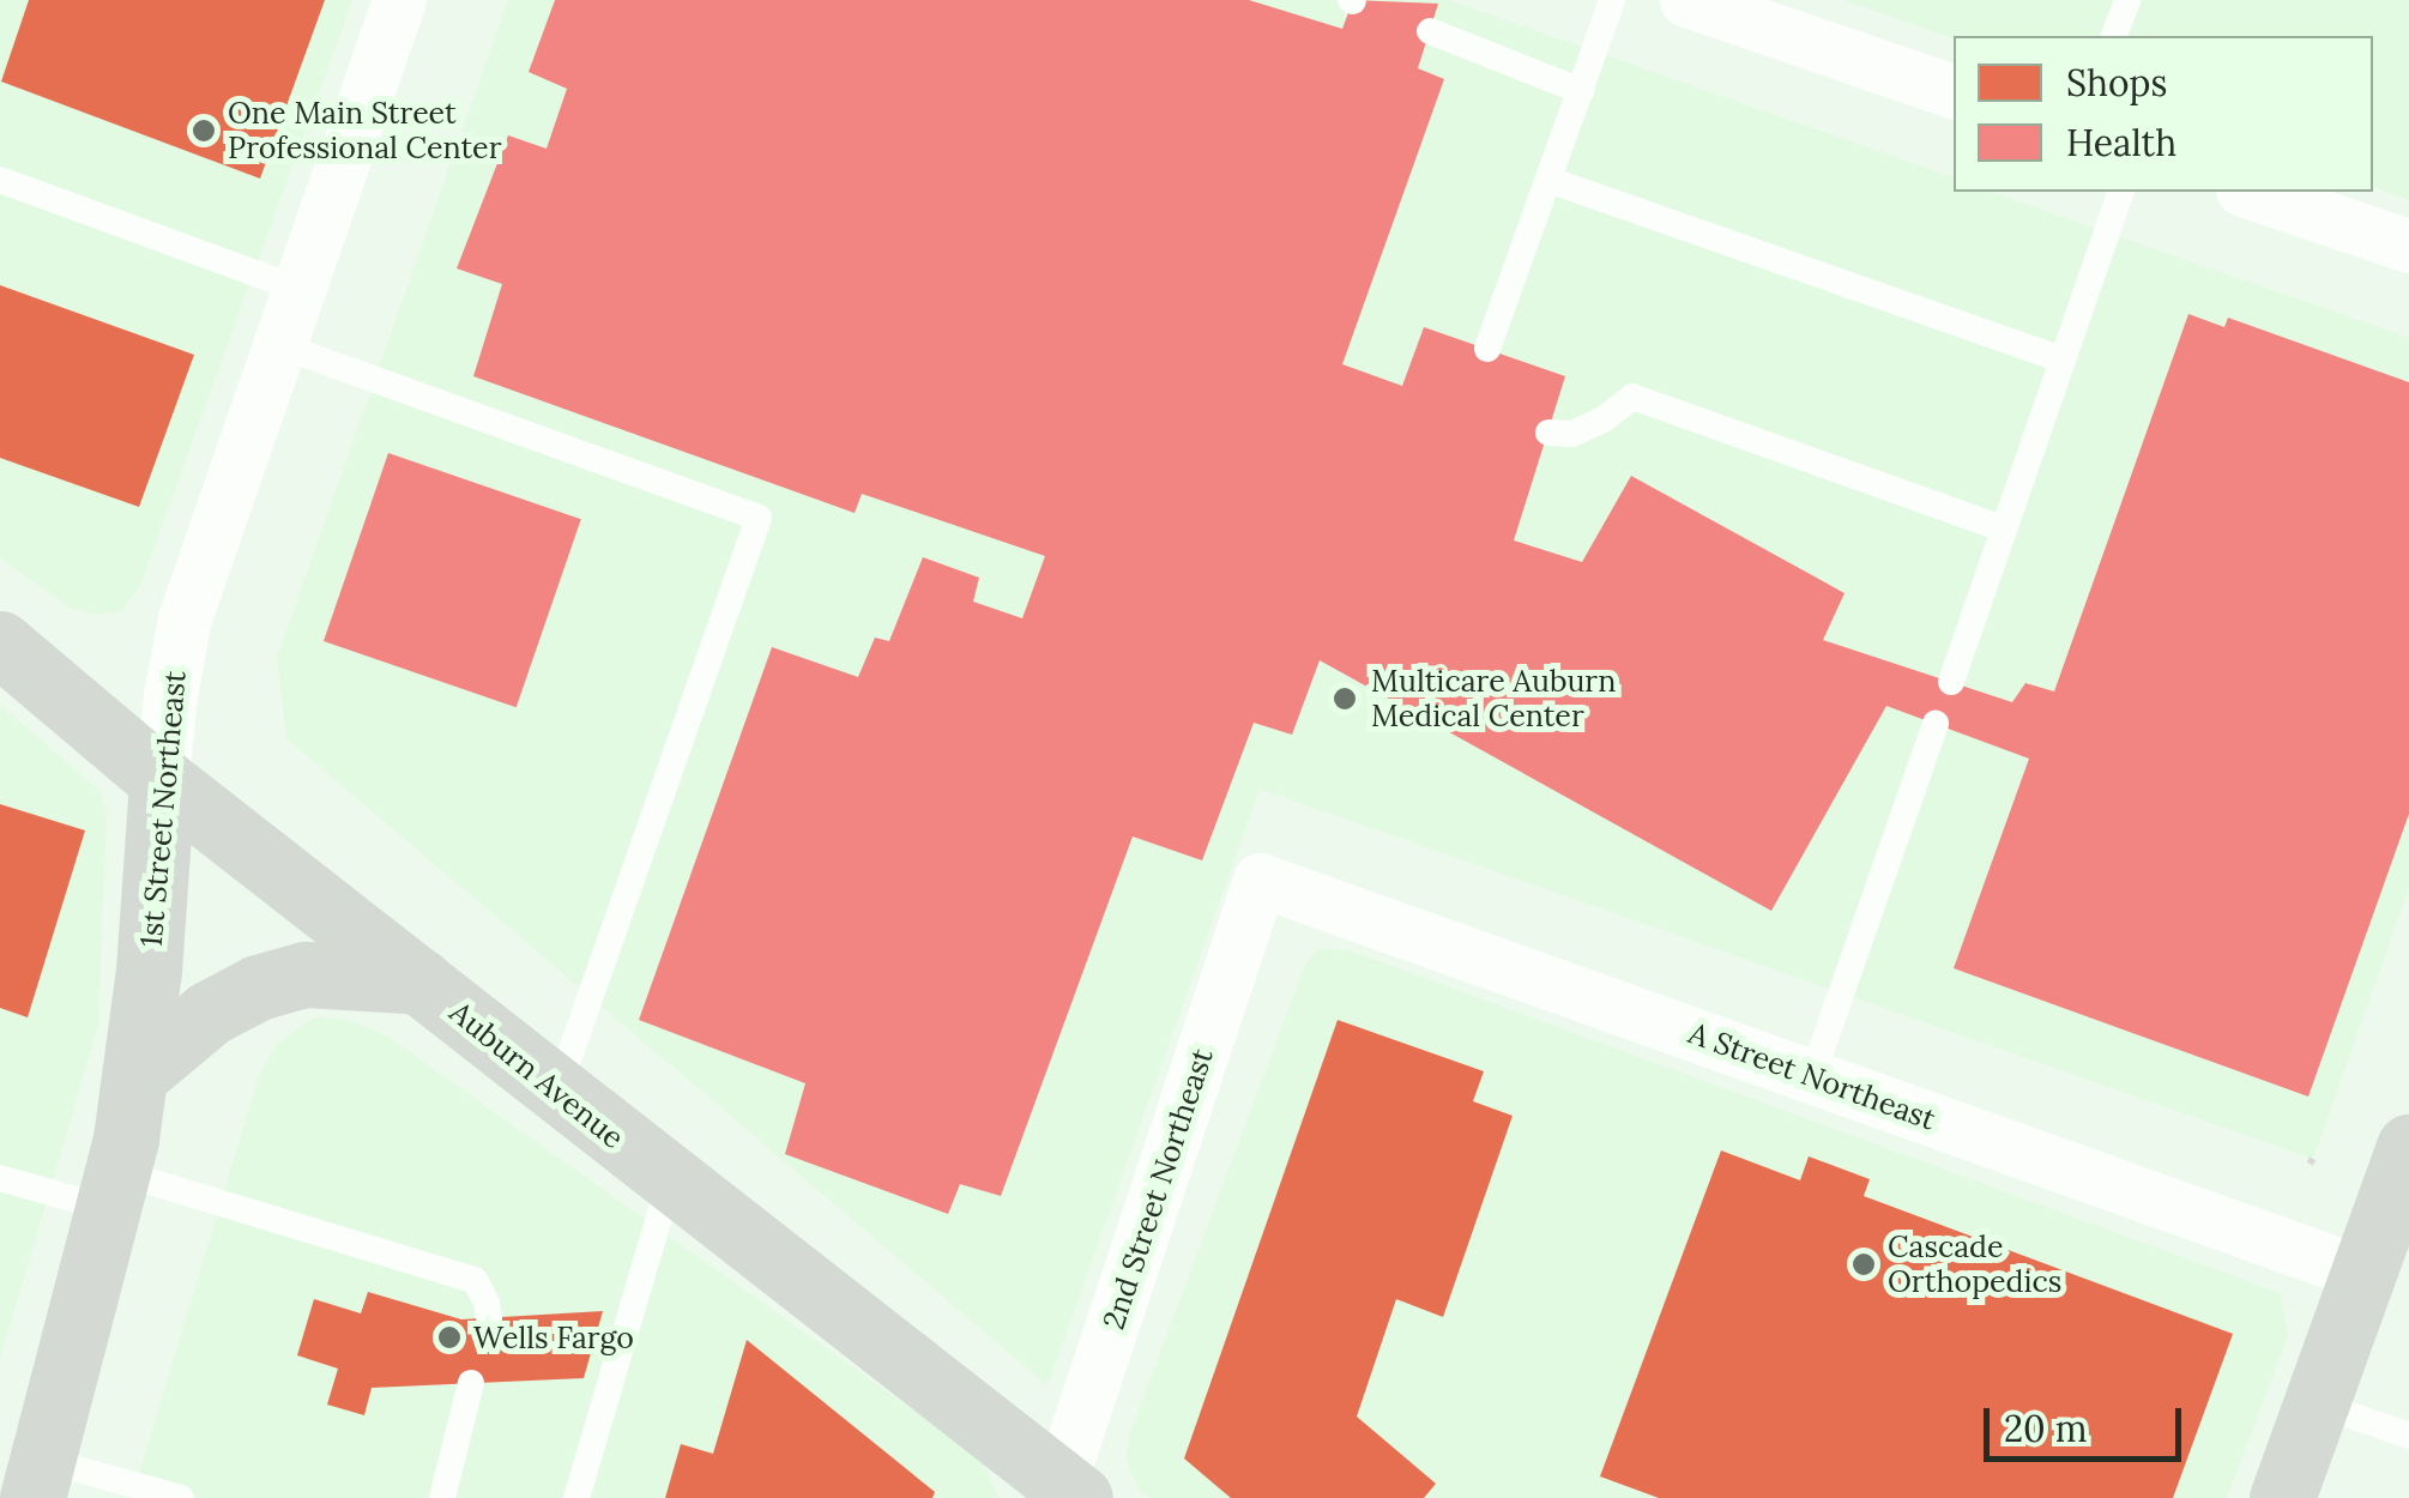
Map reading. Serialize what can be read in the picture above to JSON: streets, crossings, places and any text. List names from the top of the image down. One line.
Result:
{"streets":{"main road":["1st Street Northeast","Auburn Avenue"],"street":["A Street Northeast","2nd Street Northeast"]},"crossings":[["1st Street Northeast","Auburn Avenue"],["Auburn Avenue","2nd Street Northeast"],["A Street Northeast","2nd Street Northeast"]],"places":["One Main Street Professional Center","Multicare Auburn Medical Center","Cascade Orthopedics","Wells Fargo"],"legend":["Shops","Health"],"scale_bar":"20 m"}
